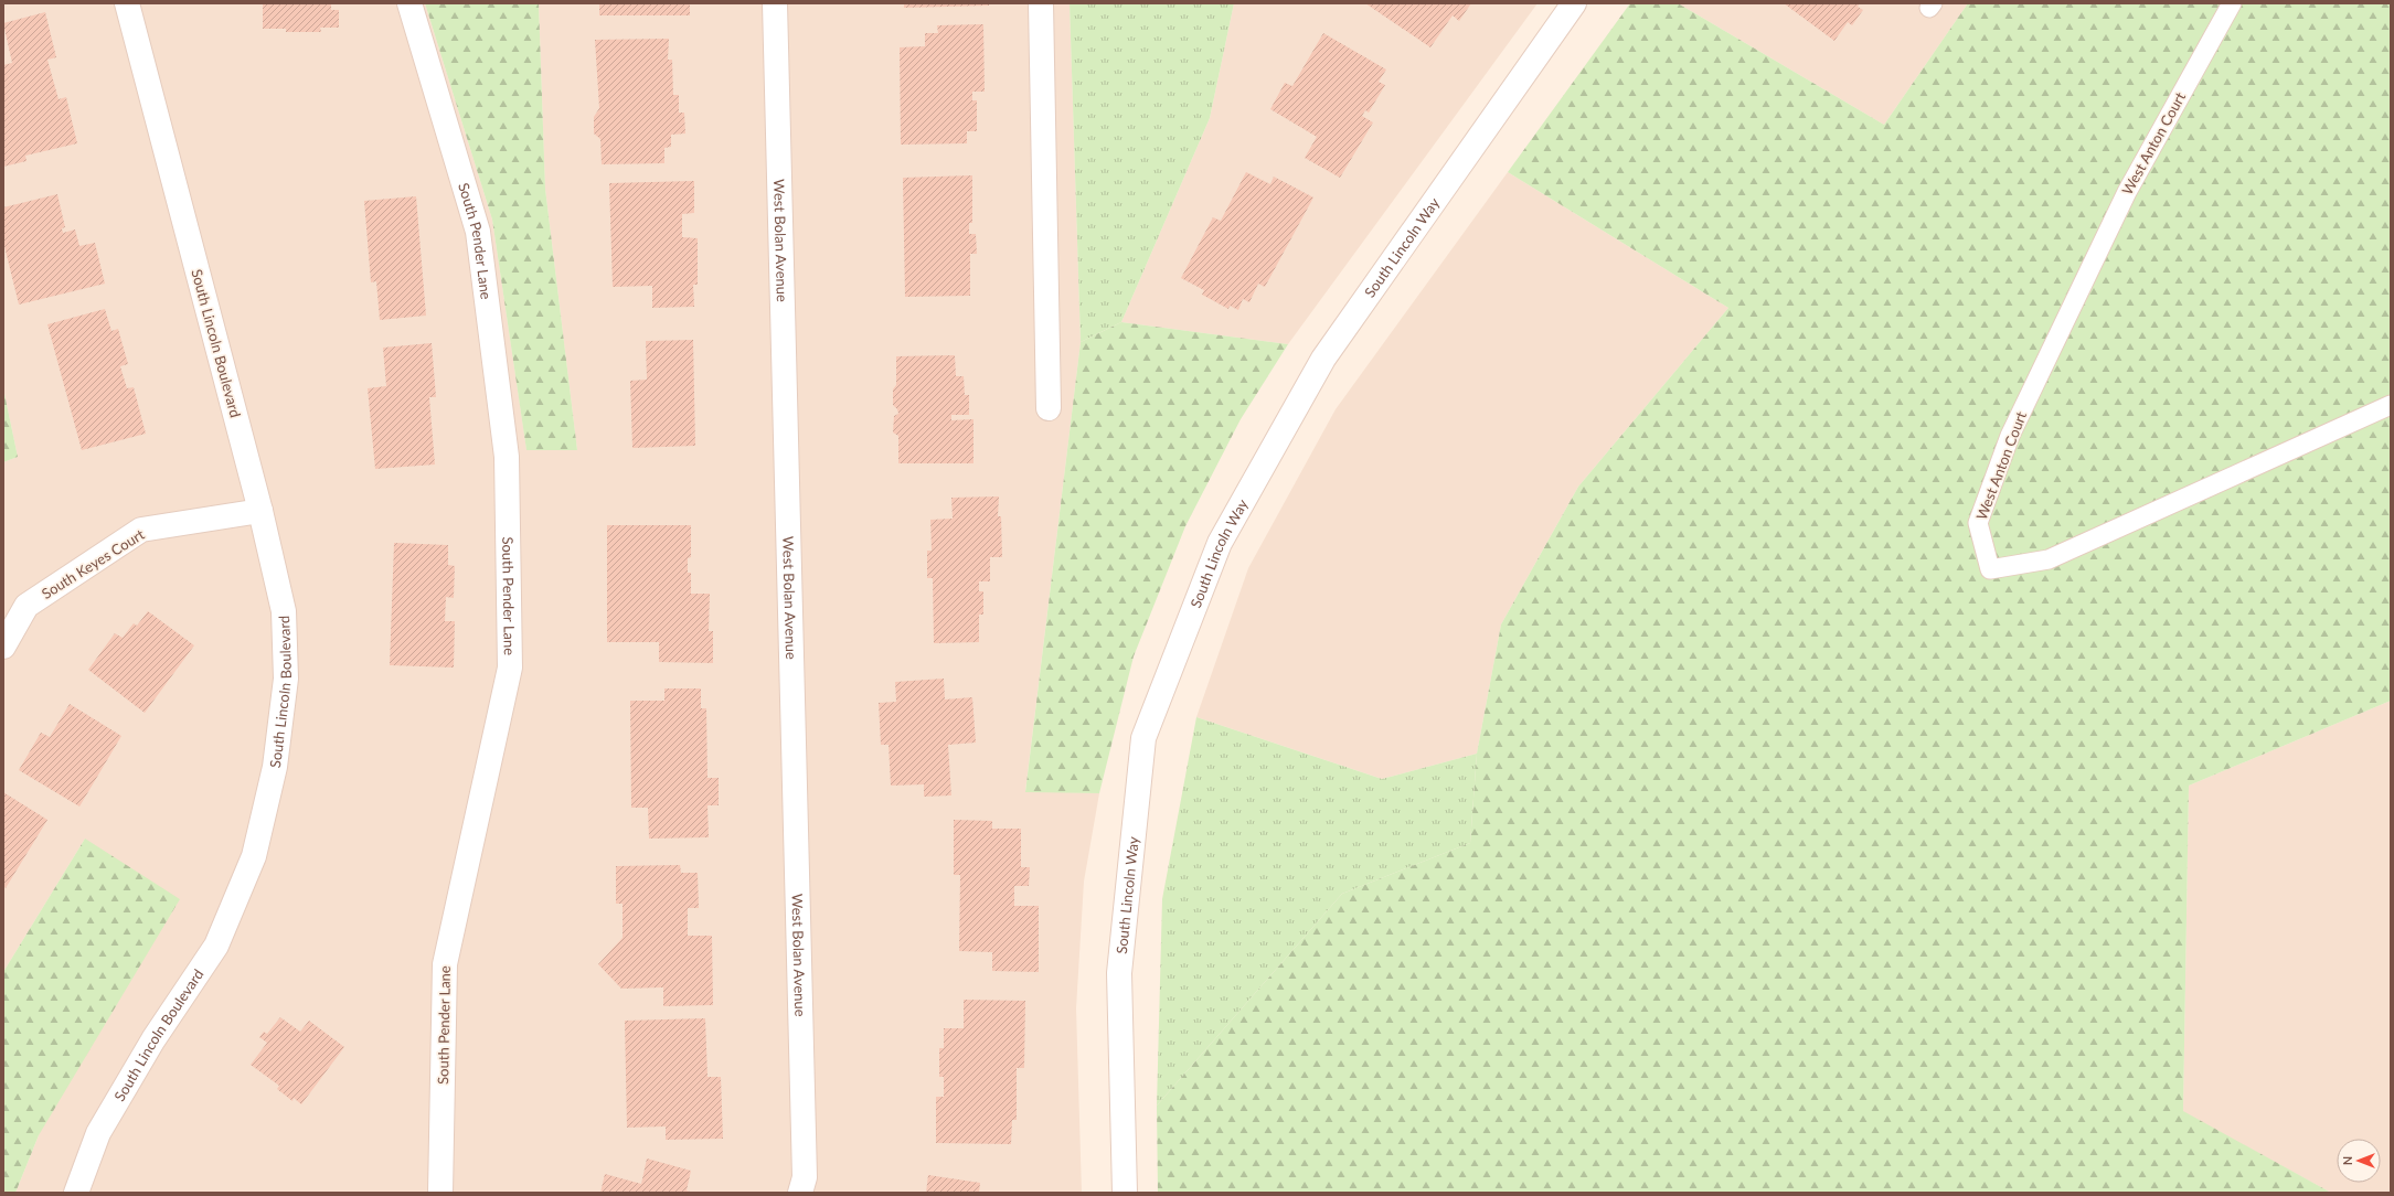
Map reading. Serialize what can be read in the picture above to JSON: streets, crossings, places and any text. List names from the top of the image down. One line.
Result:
{"streets":{"street":["South Pender Lane","West Bolan Avenue","South Lincoln Way","South Lincoln Boulevard","South Keyes Court"],"lane":["West Anton Court"]},"crossings":[["South Lincoln Boulevard","South Keyes Court"]],"north":"left"}
